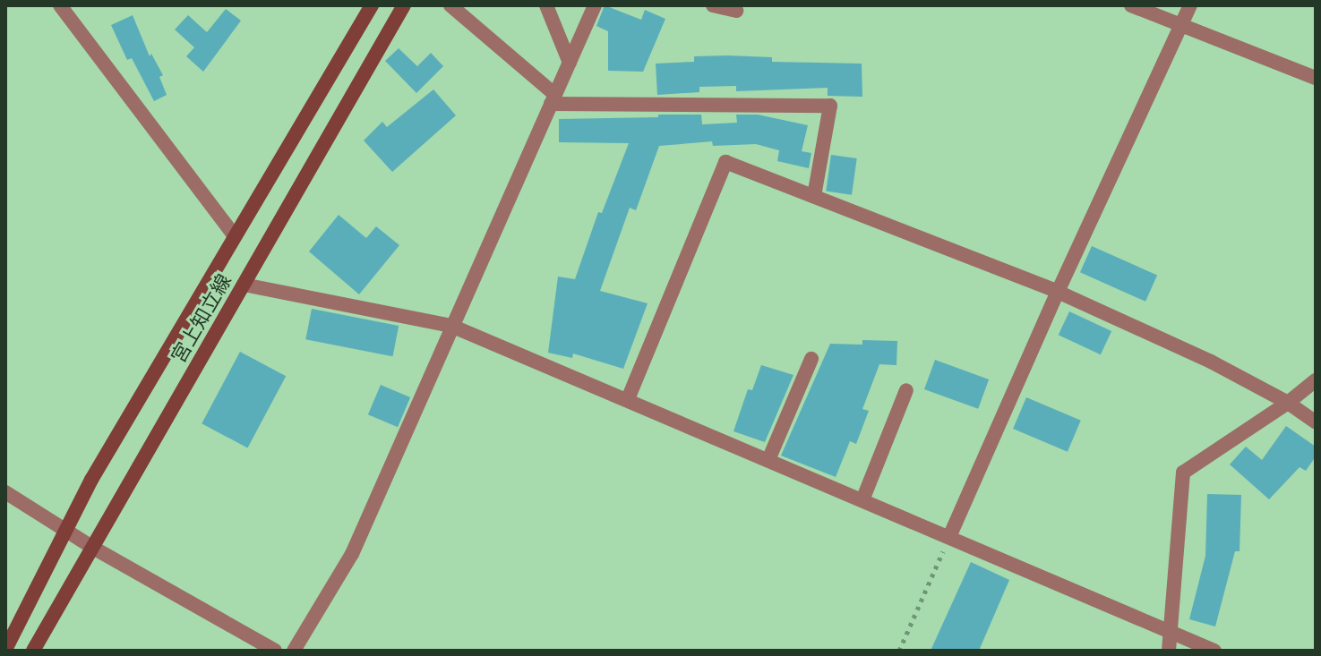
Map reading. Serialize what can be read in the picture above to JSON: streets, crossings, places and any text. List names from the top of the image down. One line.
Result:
{"streets":{"main road":["宮上知立線"]}}
